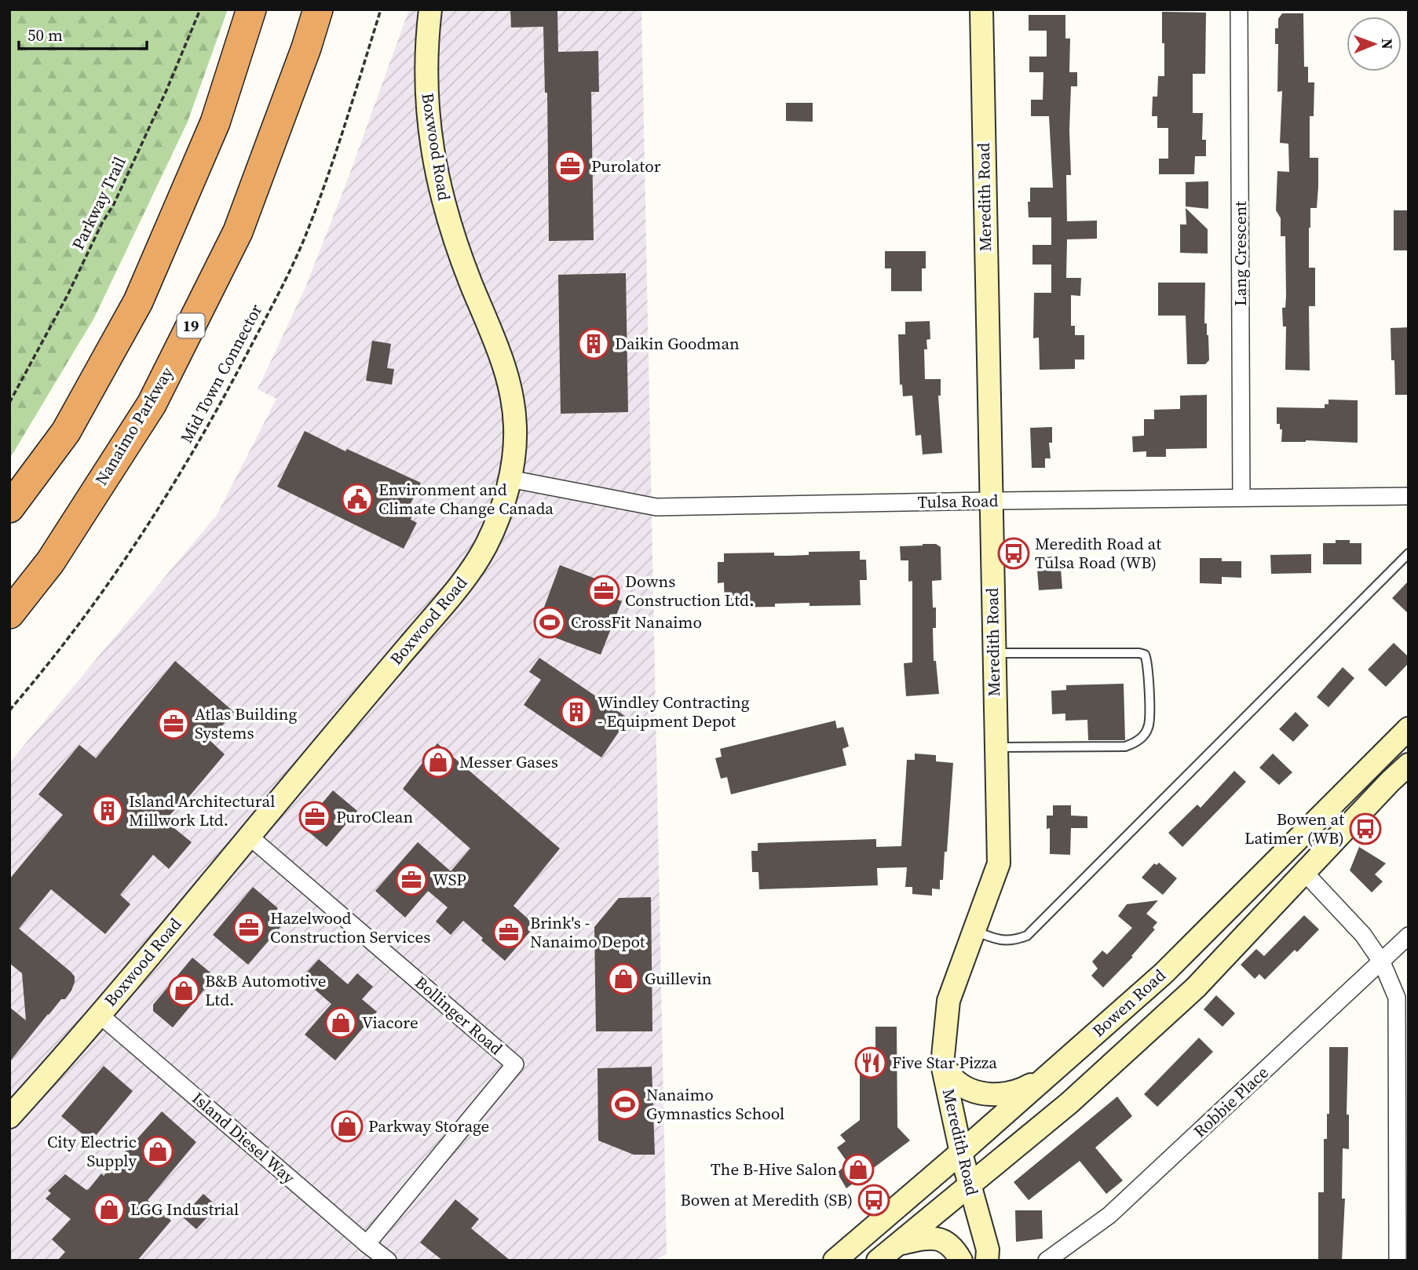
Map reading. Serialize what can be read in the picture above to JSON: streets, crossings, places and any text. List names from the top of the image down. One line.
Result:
{"streets":{"highway":["19","Nanaimo Parkway"],"street":["Boxwood Road","Meredith Road","Lang Crescent","Tulsa Road","Bowen Road","Bollinger Road","Robbie Place","Island Diesel Way"],"path":["Parkway Trail","Mid Town Connector"]},"crossings":[["Boxwood Road","Tulsa Road"],["Boxwood Road","Bollinger Road"],["Boxwood Road","Island Diesel Way"],["Meredith Road","Tulsa Road"],["Meredith Road","Bowen Road"],["Lang Crescent","Tulsa Road"],["Bollinger Road","Island Diesel Way"]],"places":{"office":["Purolator","Downs Construction Ltd.","Atlas Building Systems","PuroClean","WSP","Hazelwood Construction Services","Brink's - Nanaimo Depot"],"building":["Daikin Goodman","Windley Contracting - Equipment Depot","Island Architectural Millwork Ltd."],"public building":["Environment and Climate Change Canada"],"bus stop":["Meredith Road at Tulsa Road (WB)","Bowen at Latimer (WB)","Bowen at Meredith (SB)"],"sports":["CrossFit Nanaimo","Nanaimo Gymnastics School"],"shop":["Messer Gases","Guillevin","B&B Automotive Ltd.","Viacore","Parkway Storage","City Electric Supply","The B-Hive Salon","LGG Industrial"],"restaurant":["Five Star Pizza"]},"scale_bar":"50 m","north":"right"}
